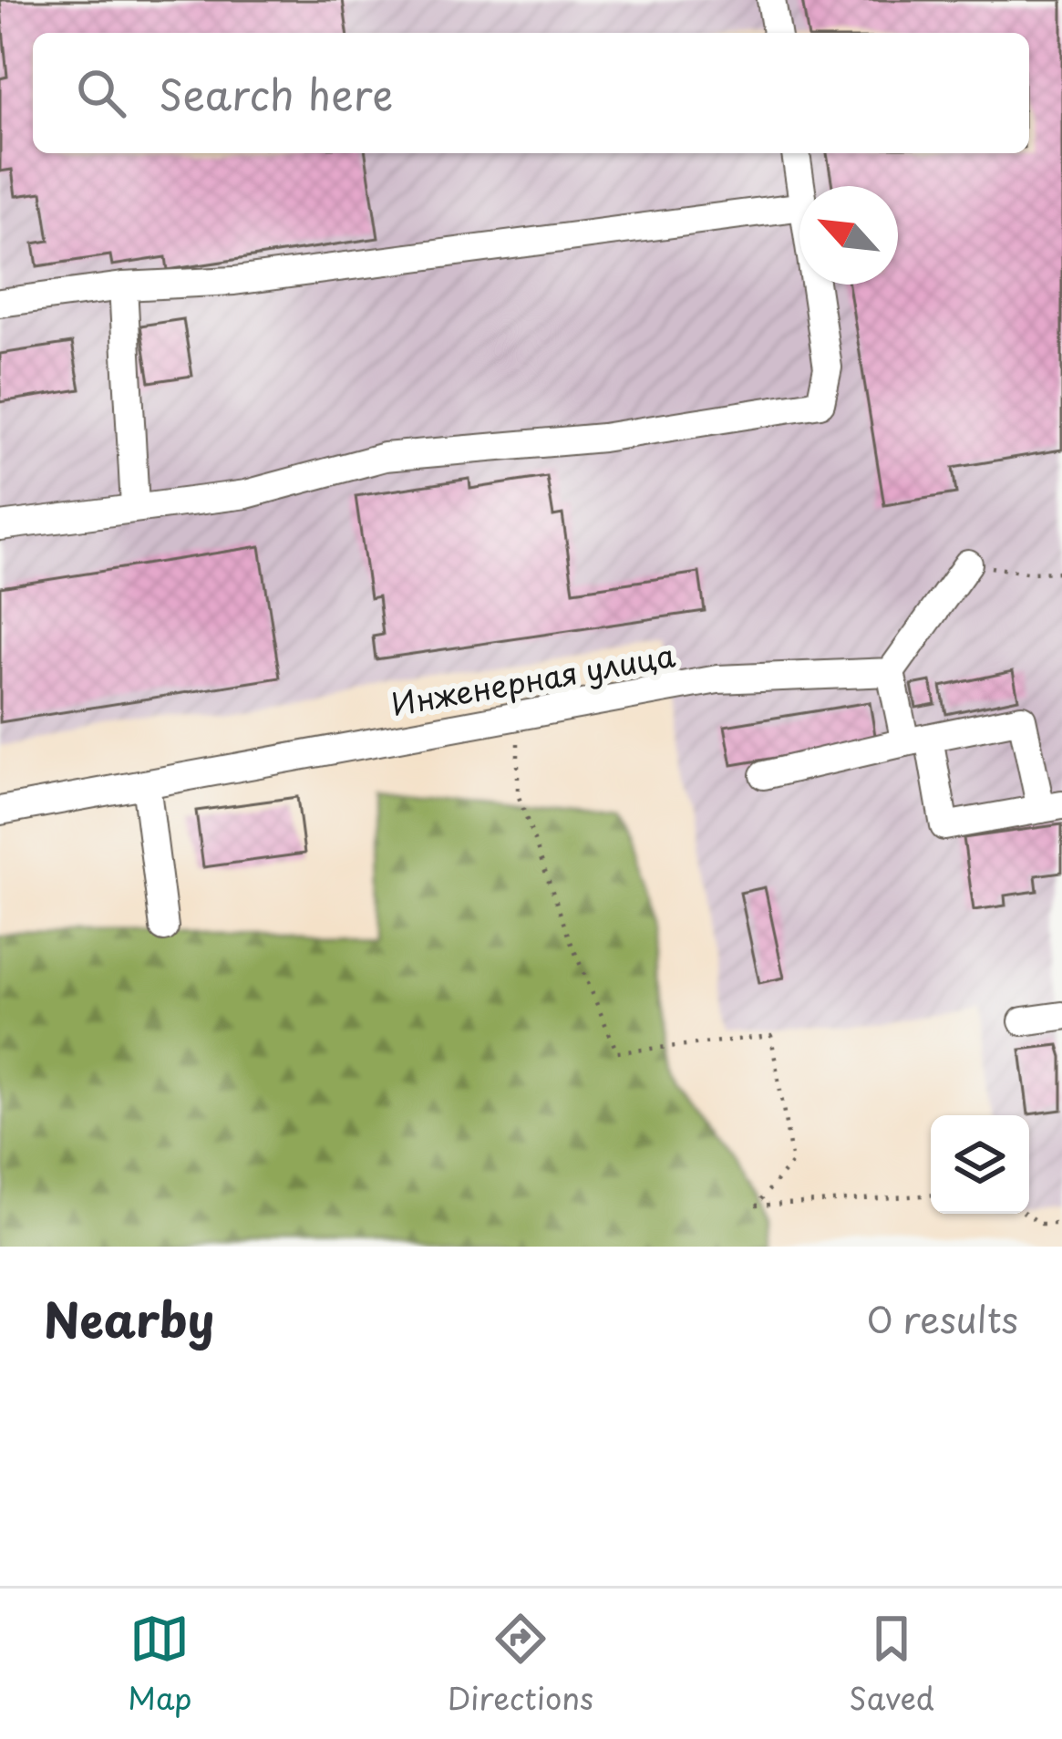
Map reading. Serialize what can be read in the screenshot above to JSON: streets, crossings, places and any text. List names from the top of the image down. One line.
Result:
{"streets":{"street":["Инженерная улица"]},"north":"top left","page":{"search":"Search here","heading":["Nearby","0 results"],"nav":["Map","Directions","Saved"]}}
